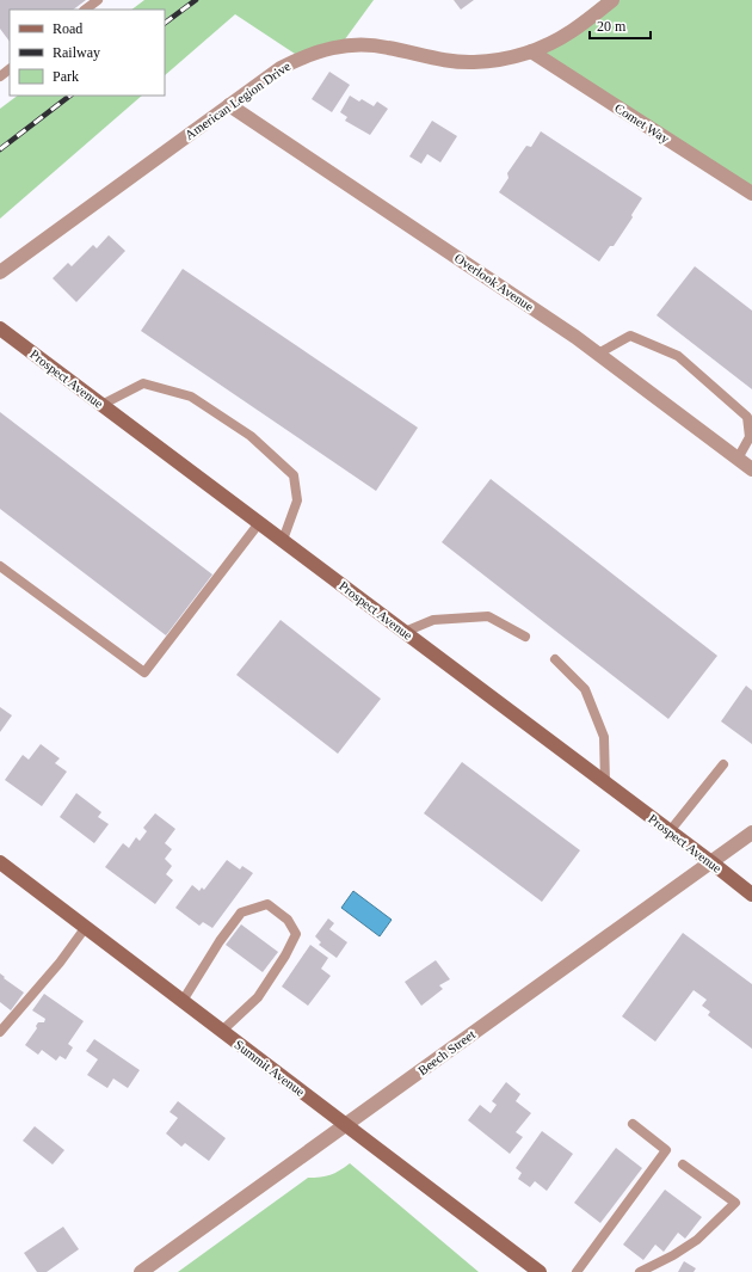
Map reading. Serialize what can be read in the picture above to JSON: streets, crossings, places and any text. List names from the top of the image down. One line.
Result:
{"streets":{"street":["American Legion Drive","Comet Way","Overlook Avenue","Prospect Avenue","Beech Street","Summit Avenue"]},"crossings":[["American Legion Drive","Comet Way"],["American Legion Drive","Overlook Avenue"],["Prospect Avenue","Beech Street"],["Beech Street","Summit Avenue"]],"legend":["Road","Railway","Park"],"scale_bar":"20 m"}
